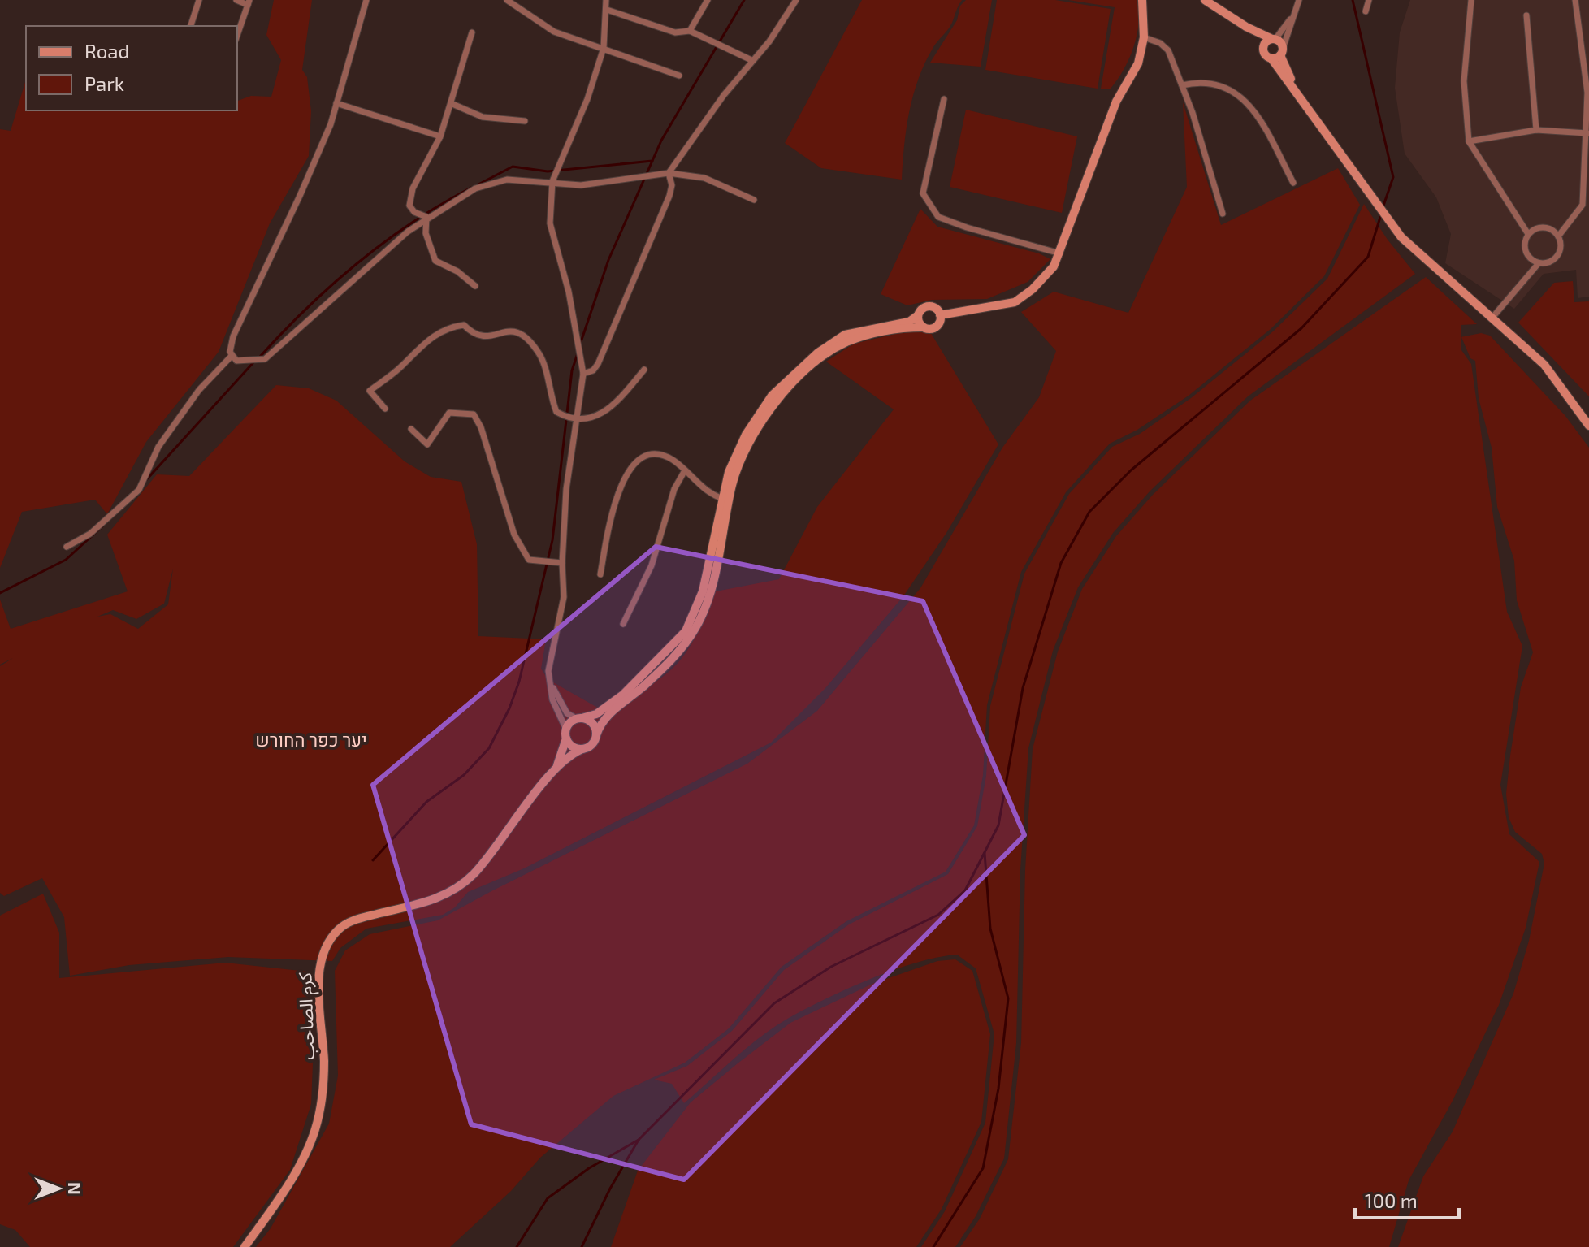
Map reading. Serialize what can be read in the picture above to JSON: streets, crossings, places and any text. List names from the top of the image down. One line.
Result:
{"streets":{"street":["كرم الصاحب"]},"parks":["יער כפר החורש"],"legend":["Road","Park"],"scale_bar":"100 m","north":"right"}
